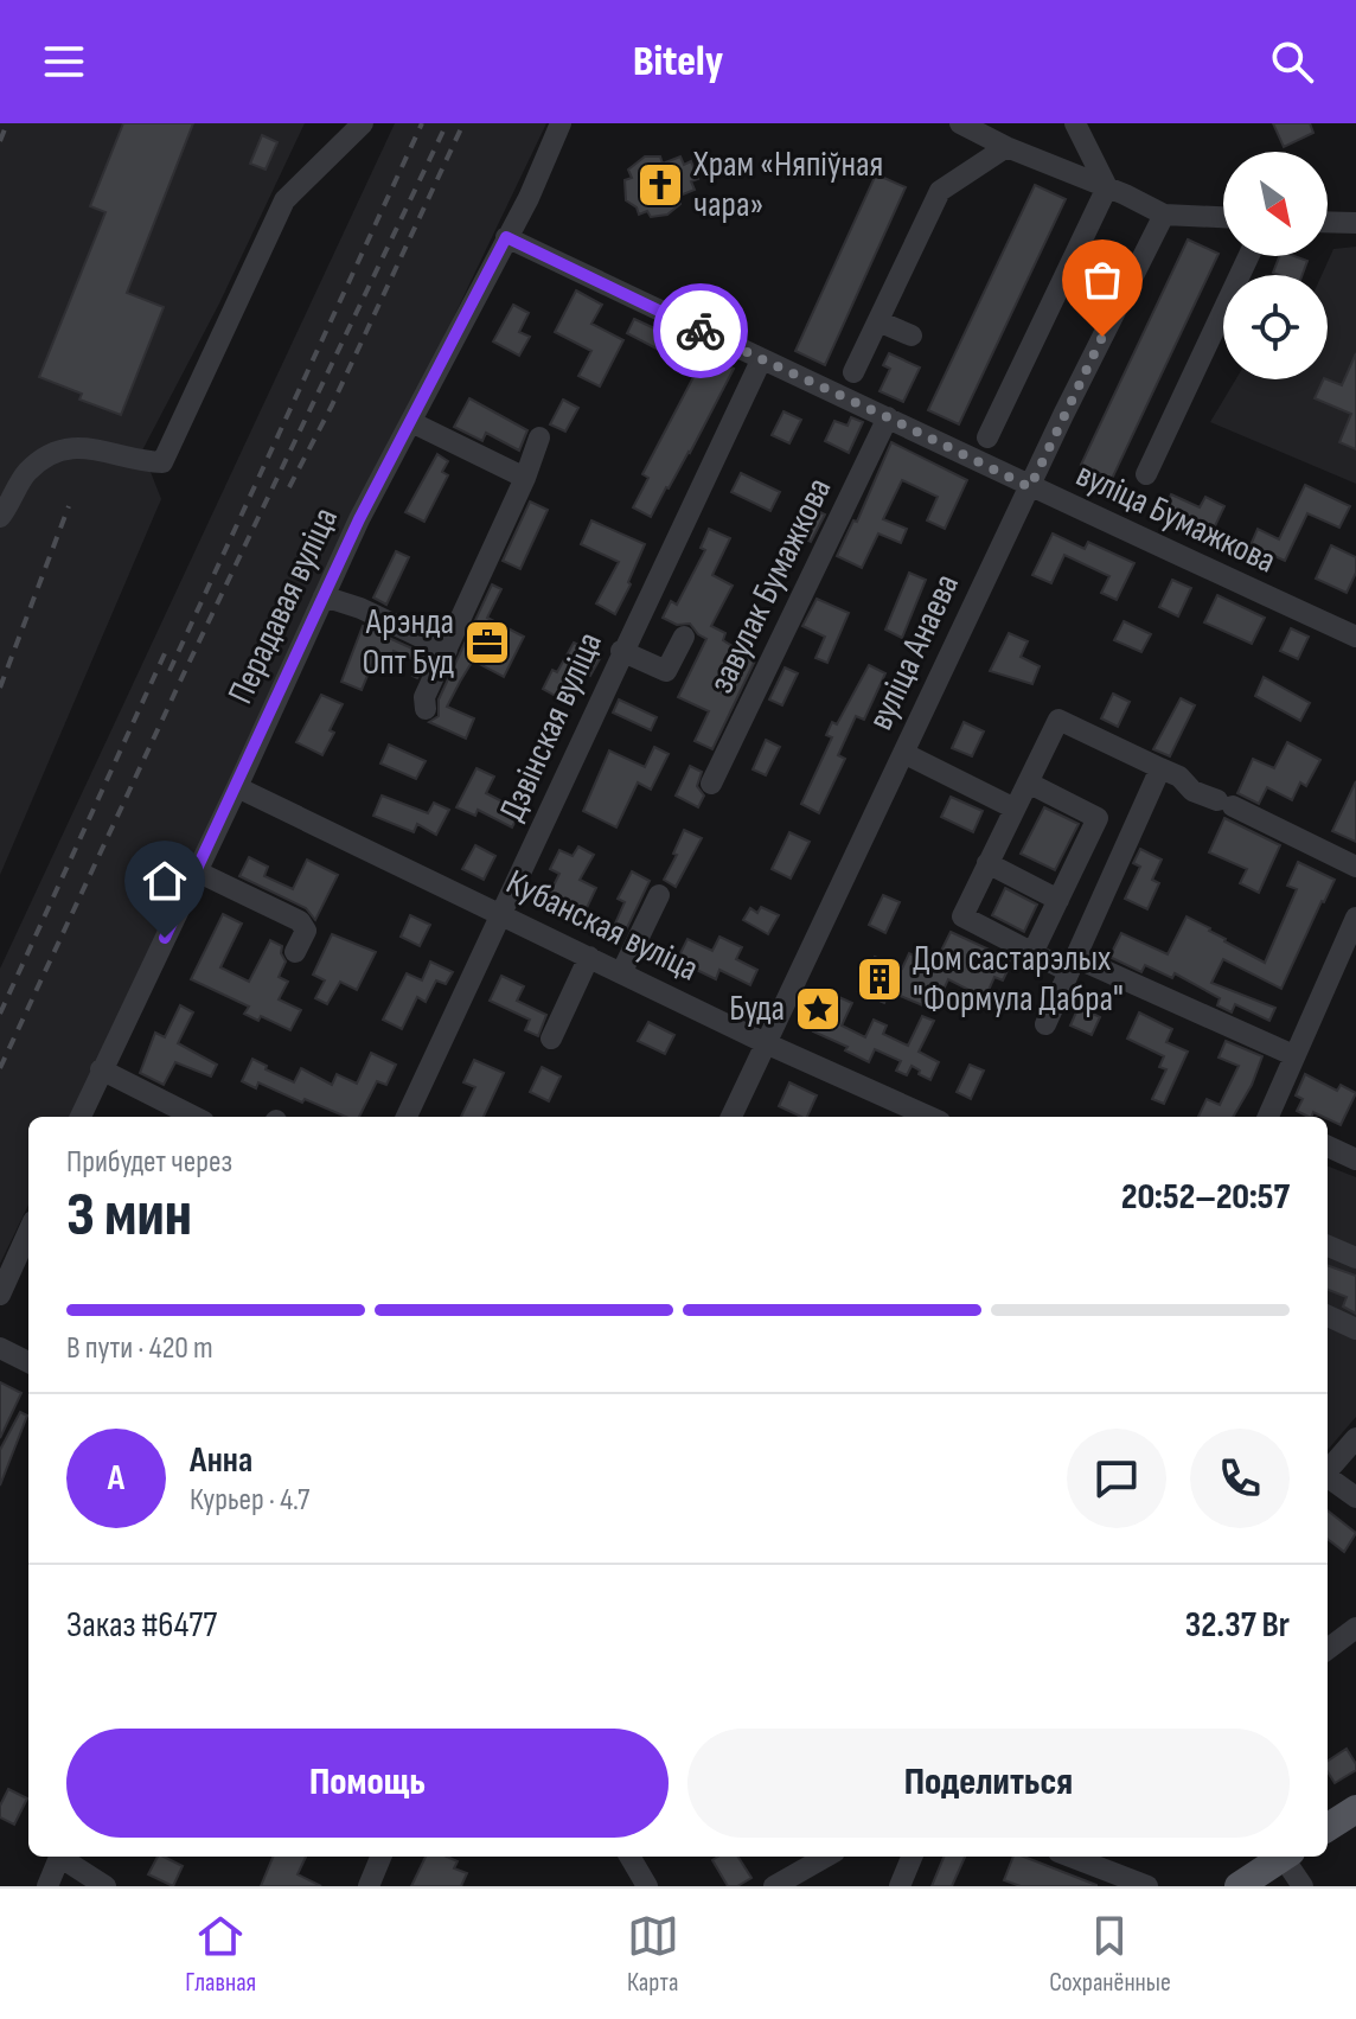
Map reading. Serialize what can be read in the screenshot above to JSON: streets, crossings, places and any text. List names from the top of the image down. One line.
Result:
{"streets":{"street":["вуліца Бумажкова","завулак Бумажкова","Перадавая вуліца","вуліца Анаева","Дзвінская вуліца","Кубанская вуліца"]},"crossings":[["вуліца Бумажкова","завулак Бумажкова"],["вуліца Бумажкова","Перадавая вуліца"],["вуліца Бумажкова","вуліца Анаева"],["вуліца Бумажкова","Дзвінская вуліца"],["Перадавая вуліца","Кубанская вуліца"],["вуліца Анаева","Кубанская вуліца"],["Дзвінская вуліца","Кубанская вуліца"]],"places":{"church":["Храм «Няпіўная чара»"],"office":["Арэнда Опт Буд"],"building":["Дом састарэлых \"Формула Дабра\""],"place":["Буда"]},"north":"bottom right","page":{"header":"Bitely","heading":["3 мин","Прибудет через","20:52–20:57"],"panel":["Анна","Курьер · 4.7","Заказ #6477","32.37 Br"],"bar":"В пути · 420 m","round":"А","buttons":["Помощь","Поделиться"],"tabs":["Главная","Карта","Сохранённые"]}}
